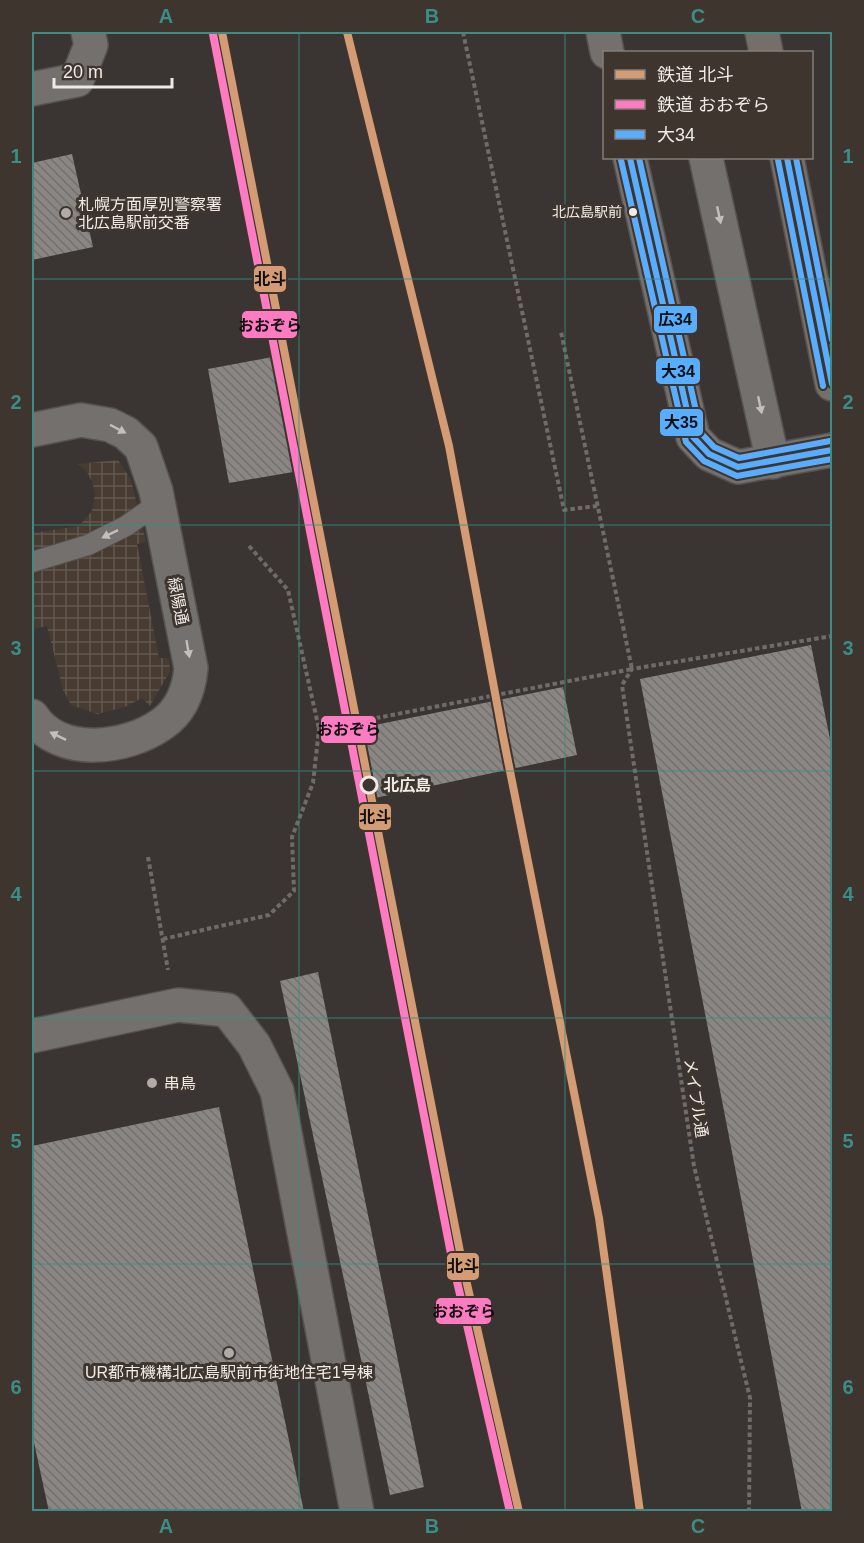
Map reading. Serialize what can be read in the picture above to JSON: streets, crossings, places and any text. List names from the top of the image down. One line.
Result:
{"streets":{"street":["緑陽通"],"path":["メイプル通"]},"places":["北広島駅前","札幌方面厚別警察署 北広島駅前交番","北広島","串鳥","UR都市機構北広島駅前市街地住宅1号棟"],"lines":["rail line 北斗","rail line おおぞら","transit line 大34","transit line 広34","transit line 大35"],"legend":["鉄道 北斗","鉄道 おおぞら","大34"],"scale_bar":"20 m","grid":{"columns":["A","B","C"],"rows":["1","2","3","4","5","6"]}}
